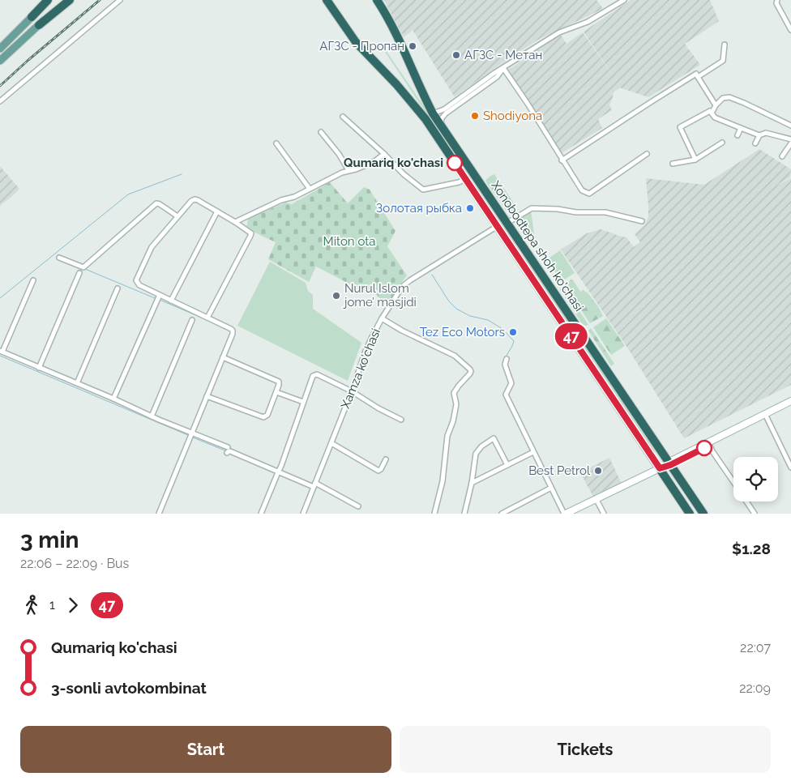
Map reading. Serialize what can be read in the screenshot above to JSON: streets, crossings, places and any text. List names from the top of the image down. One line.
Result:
{"streets":{"highway":["Xonobodtepa shoh ko'chasi"],"street":["Xamza ko'chasi"]},"crossings":[["Xonobodtepa shoh ko'chasi","Xamza ko'chasi"]],"parks":["Miton ota"],"places":["АГЗС - Пропан","АГЗС - Метан","Shodiyona","Qumariq ko'chasi","Золотая рыбка","Nurul Islom jome’ masjidi","Tez Eco Motors","Best Petrol"],"lines":["bus line 47"],"page":{"on_map":"47","heading":["3 min","22:06 – 22:09 · Bus","$1.28"],"legs":["1","47"],"list":[{"name":"Qumariq ko'chasi","value":"22:07"},{"name":"3-sonli avtokombinat","value":"22:09"}],"buttons":["Start","Tickets"]}}
